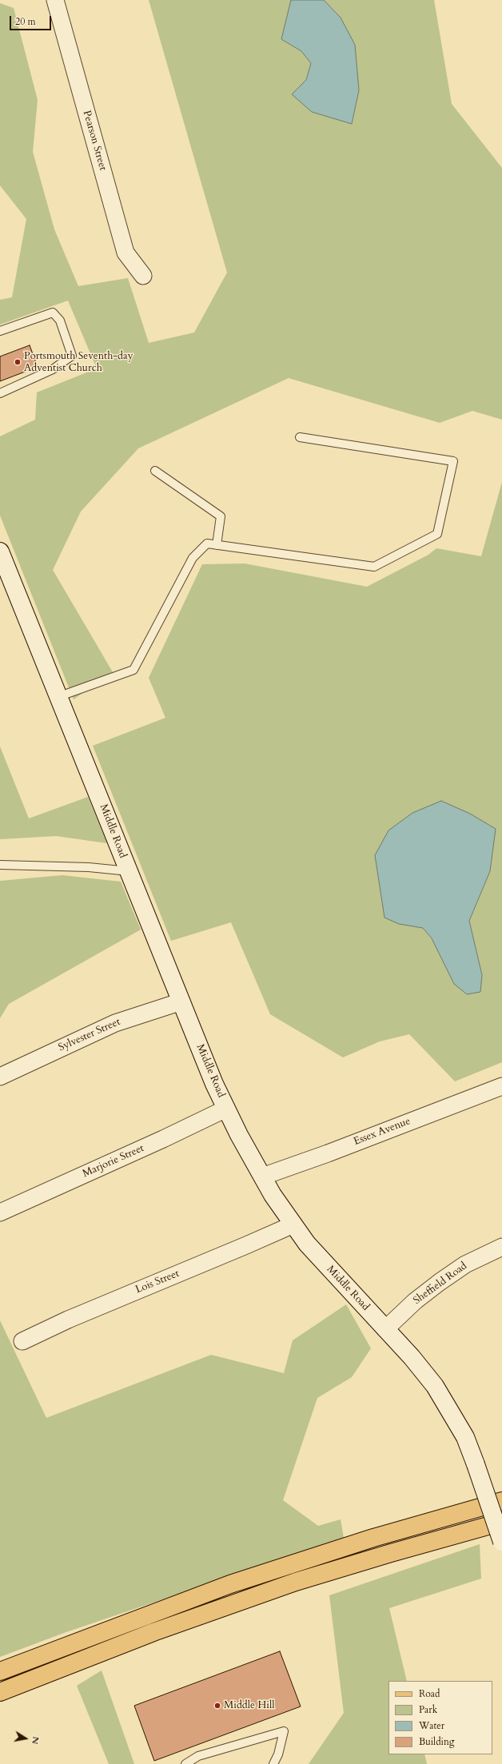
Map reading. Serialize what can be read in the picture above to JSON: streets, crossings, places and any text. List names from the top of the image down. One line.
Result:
{"streets":{"main road":["Middle Road"],"street":["Pearson Street","Sylvester Street","Essex Avenue","Marjorie Street","Lois Street","Sheffield Road"]},"crossings":[["Middle Road","Sylvester Street"],["Middle Road","Essex Avenue"],["Middle Road","Marjorie Street"],["Middle Road","Lois Street"],["Middle Road","Sheffield Road"]],"places":["Portsmouth Seventh-day Adventist Church","Middle Hill"],"legend":["Road","Park","Water","Building"],"scale_bar":"20 m","north":"right"}
